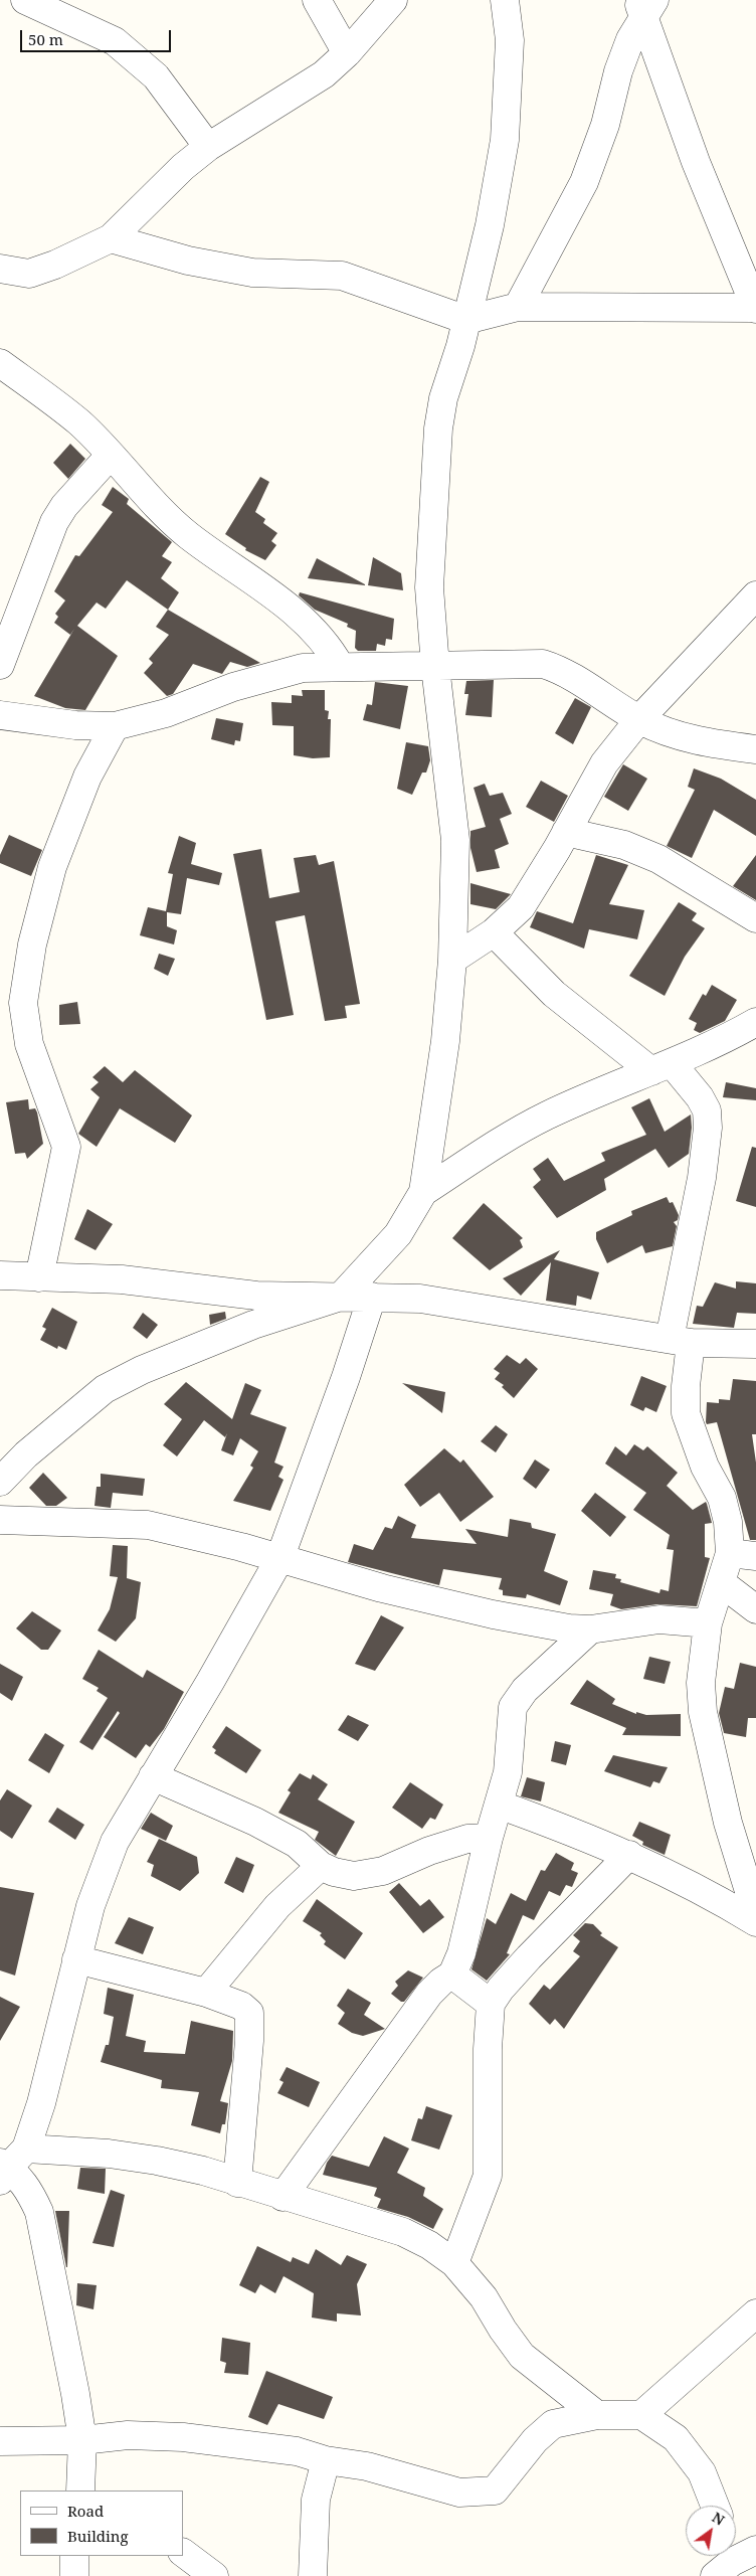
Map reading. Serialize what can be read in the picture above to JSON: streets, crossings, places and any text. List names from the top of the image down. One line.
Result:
{"legend":["Road","Building"],"scale_bar":"50 m","north":"top right"}
